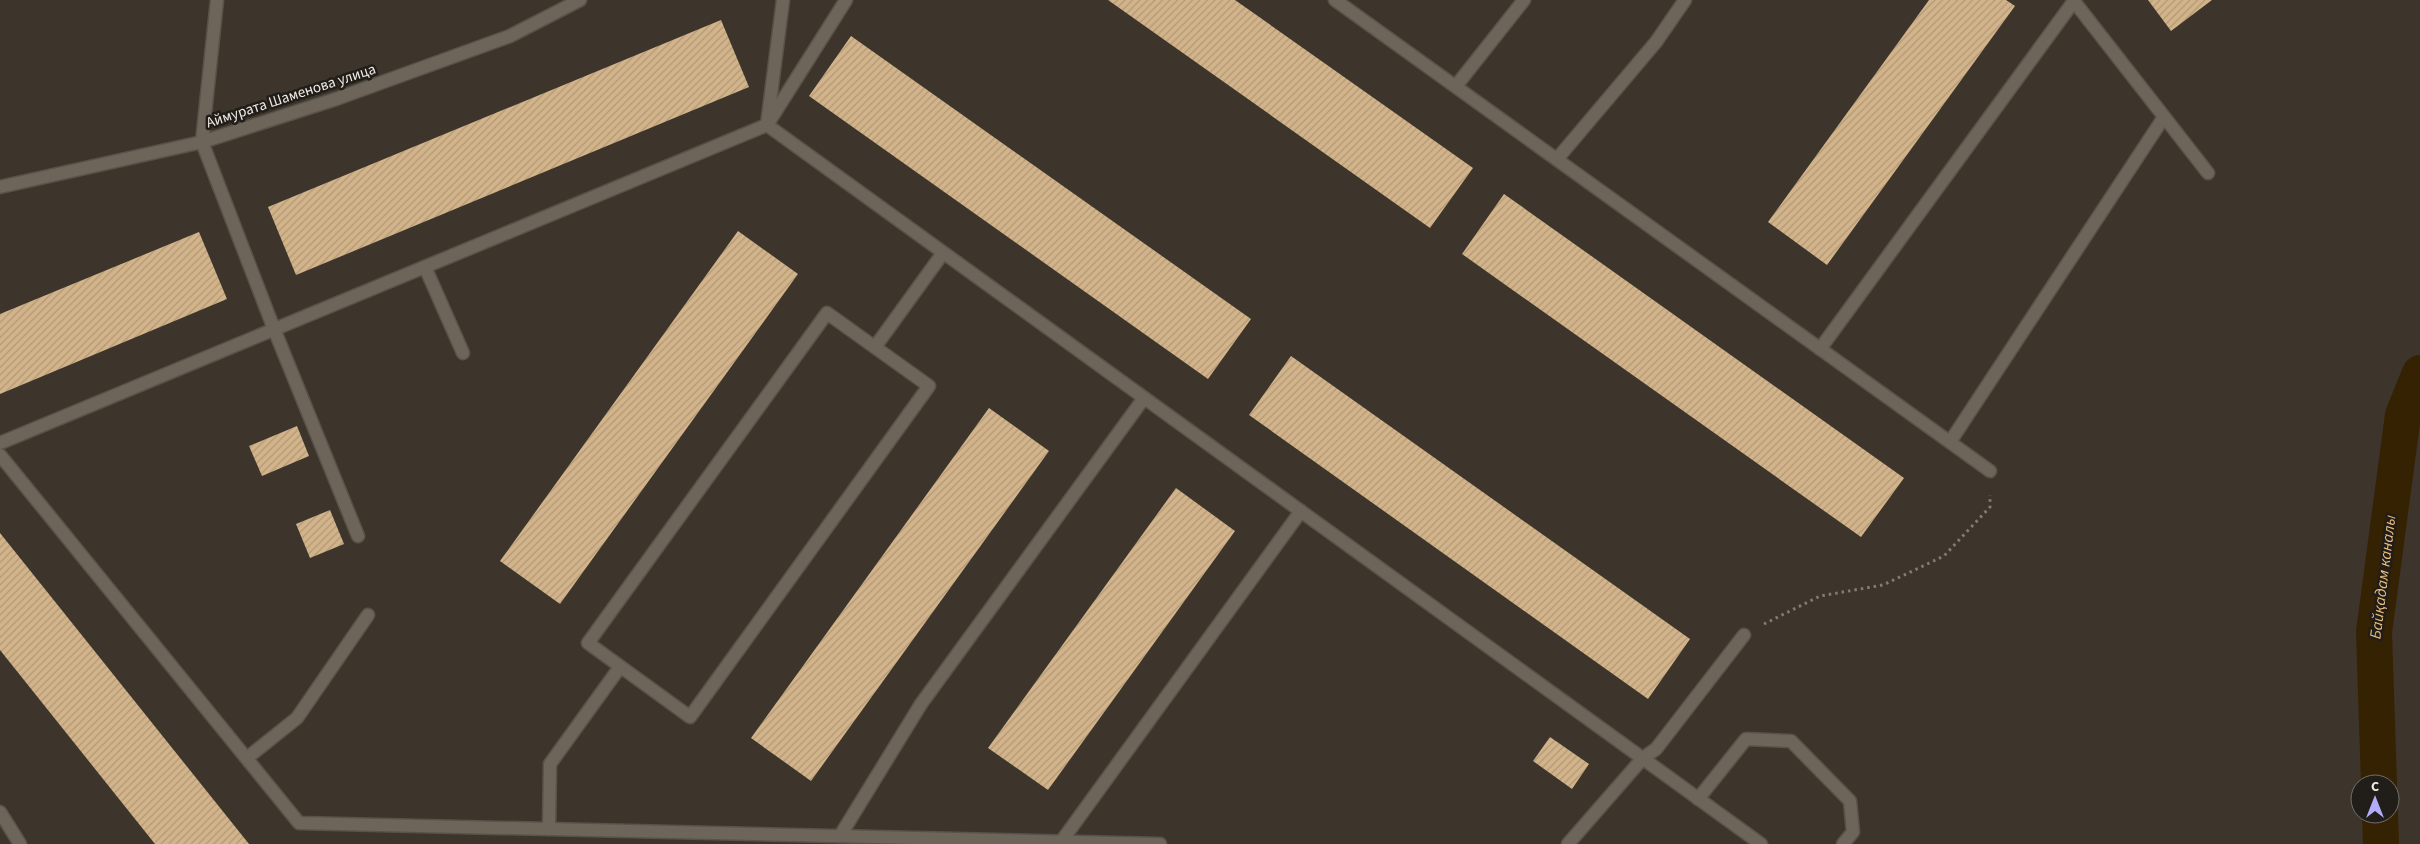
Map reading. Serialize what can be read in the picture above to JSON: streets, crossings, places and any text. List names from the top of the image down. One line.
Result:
{"streets":{"street":["Аймурата Шаменова улица"]},"water":["Байқадам каналы"],"north":"top"}
